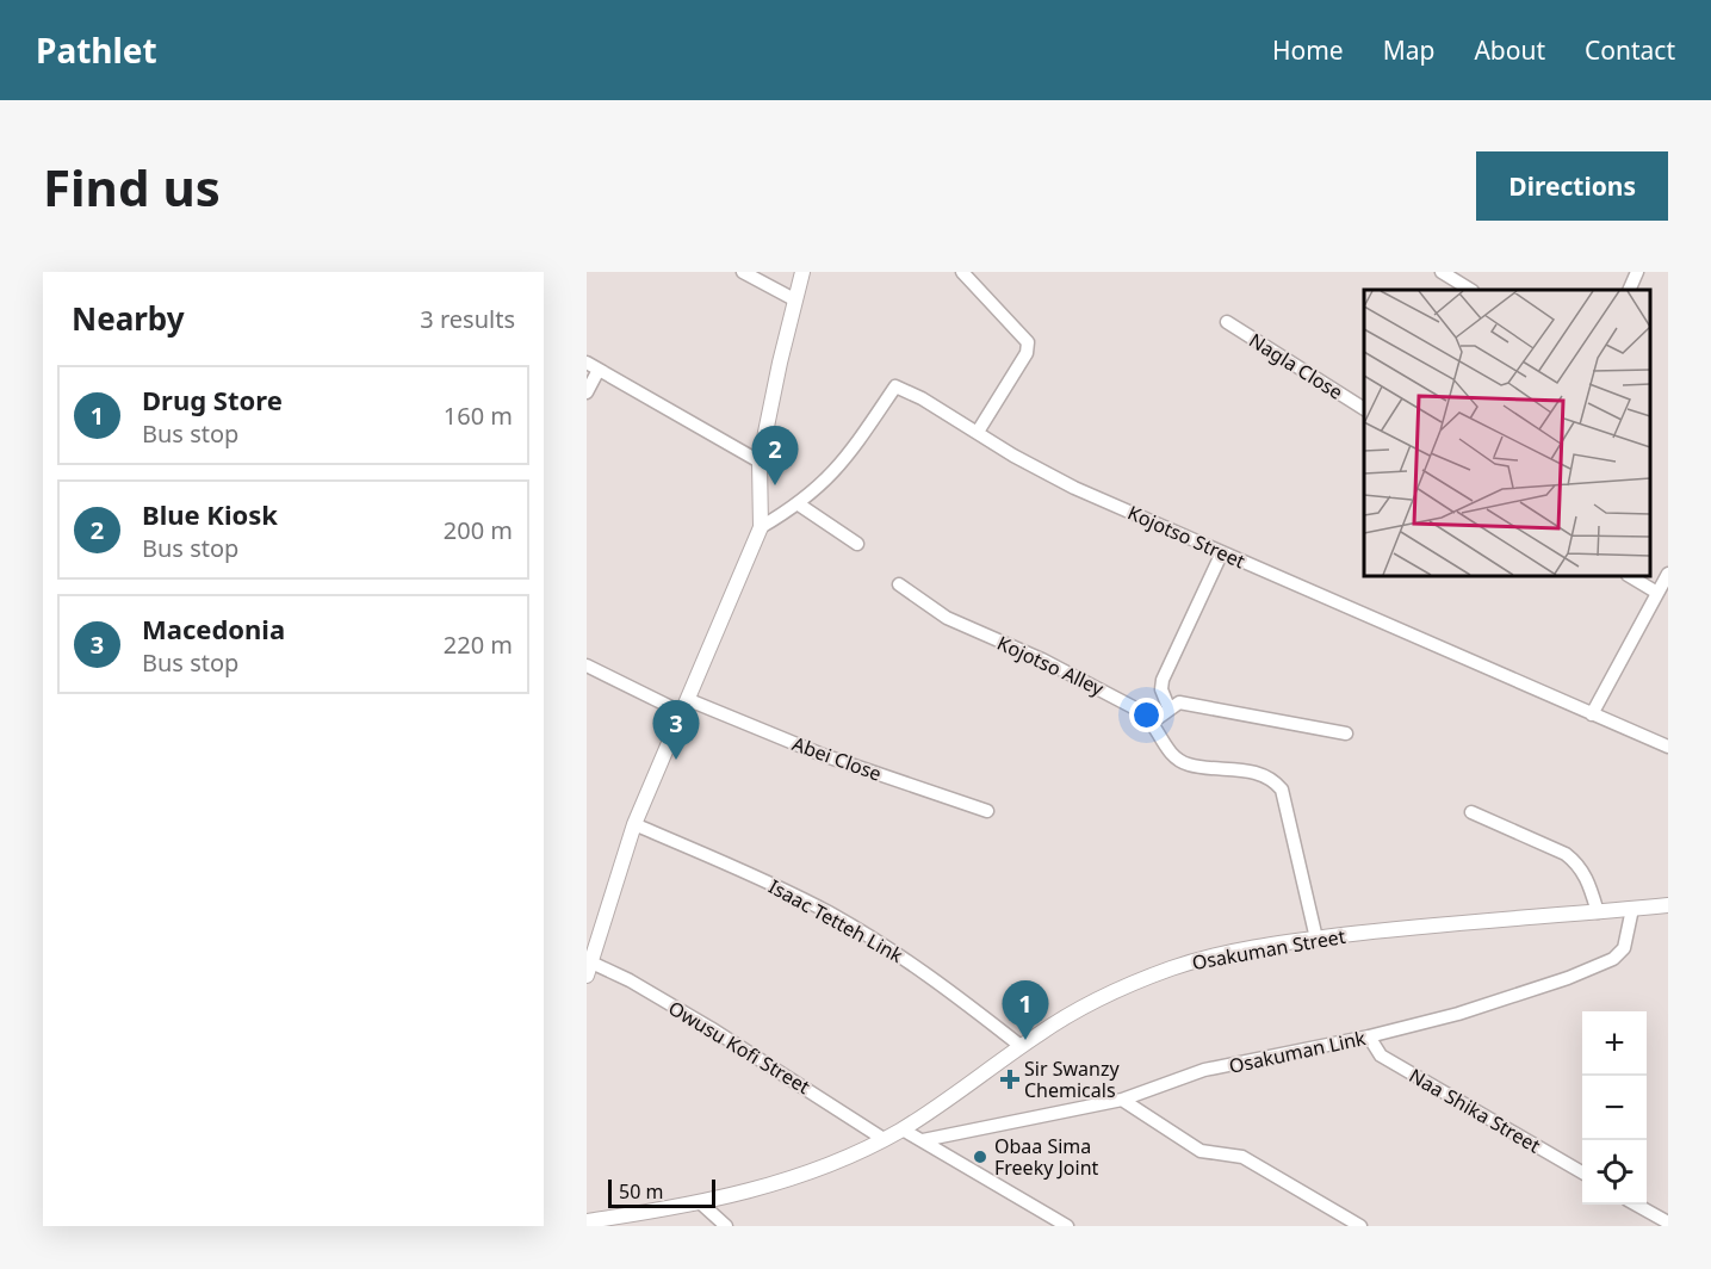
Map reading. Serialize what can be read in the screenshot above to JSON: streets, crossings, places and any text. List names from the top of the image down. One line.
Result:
{"streets":{"street":["Nagla Close","Kojotso Street","Kojotso Alley","Abei Close","Isaac Tetteh Link","Osakuman Street","Owusu Kofi Street","Osakuman Link","Naa Shika Street"]},"crossings":[["Kojotso Alley","Osakuman Street"],["Isaac Tetteh Link","Osakuman Street"],["Osakuman Street","Owusu Kofi Street"],["Osakuman Street","Osakuman Link"],["Osakuman Link","Naa Shika Street"]],"places":{"health":["Sir Swanzy Chemicals"],"other":["Obaa Sima Freeky Joint"]},"scale_bar":"50 m","page":{"header":"Pathlet","nav":["Home","Map","About","Contact"],"buttons":"Directions","title":"Find us","heading":["Nearby","3 results"],"list":[{"mark":"1","name":"Drug Store","note":"Bus stop","value":"160 m"},{"mark":"2","name":"Blue Kiosk","note":"Bus stop","value":"200 m"},{"mark":"3","name":"Macedonia","note":"Bus stop","value":"220 m"}],"pins":["2","3","1"],"map_buttons":["+","−"],"scale":"50 m"}}
